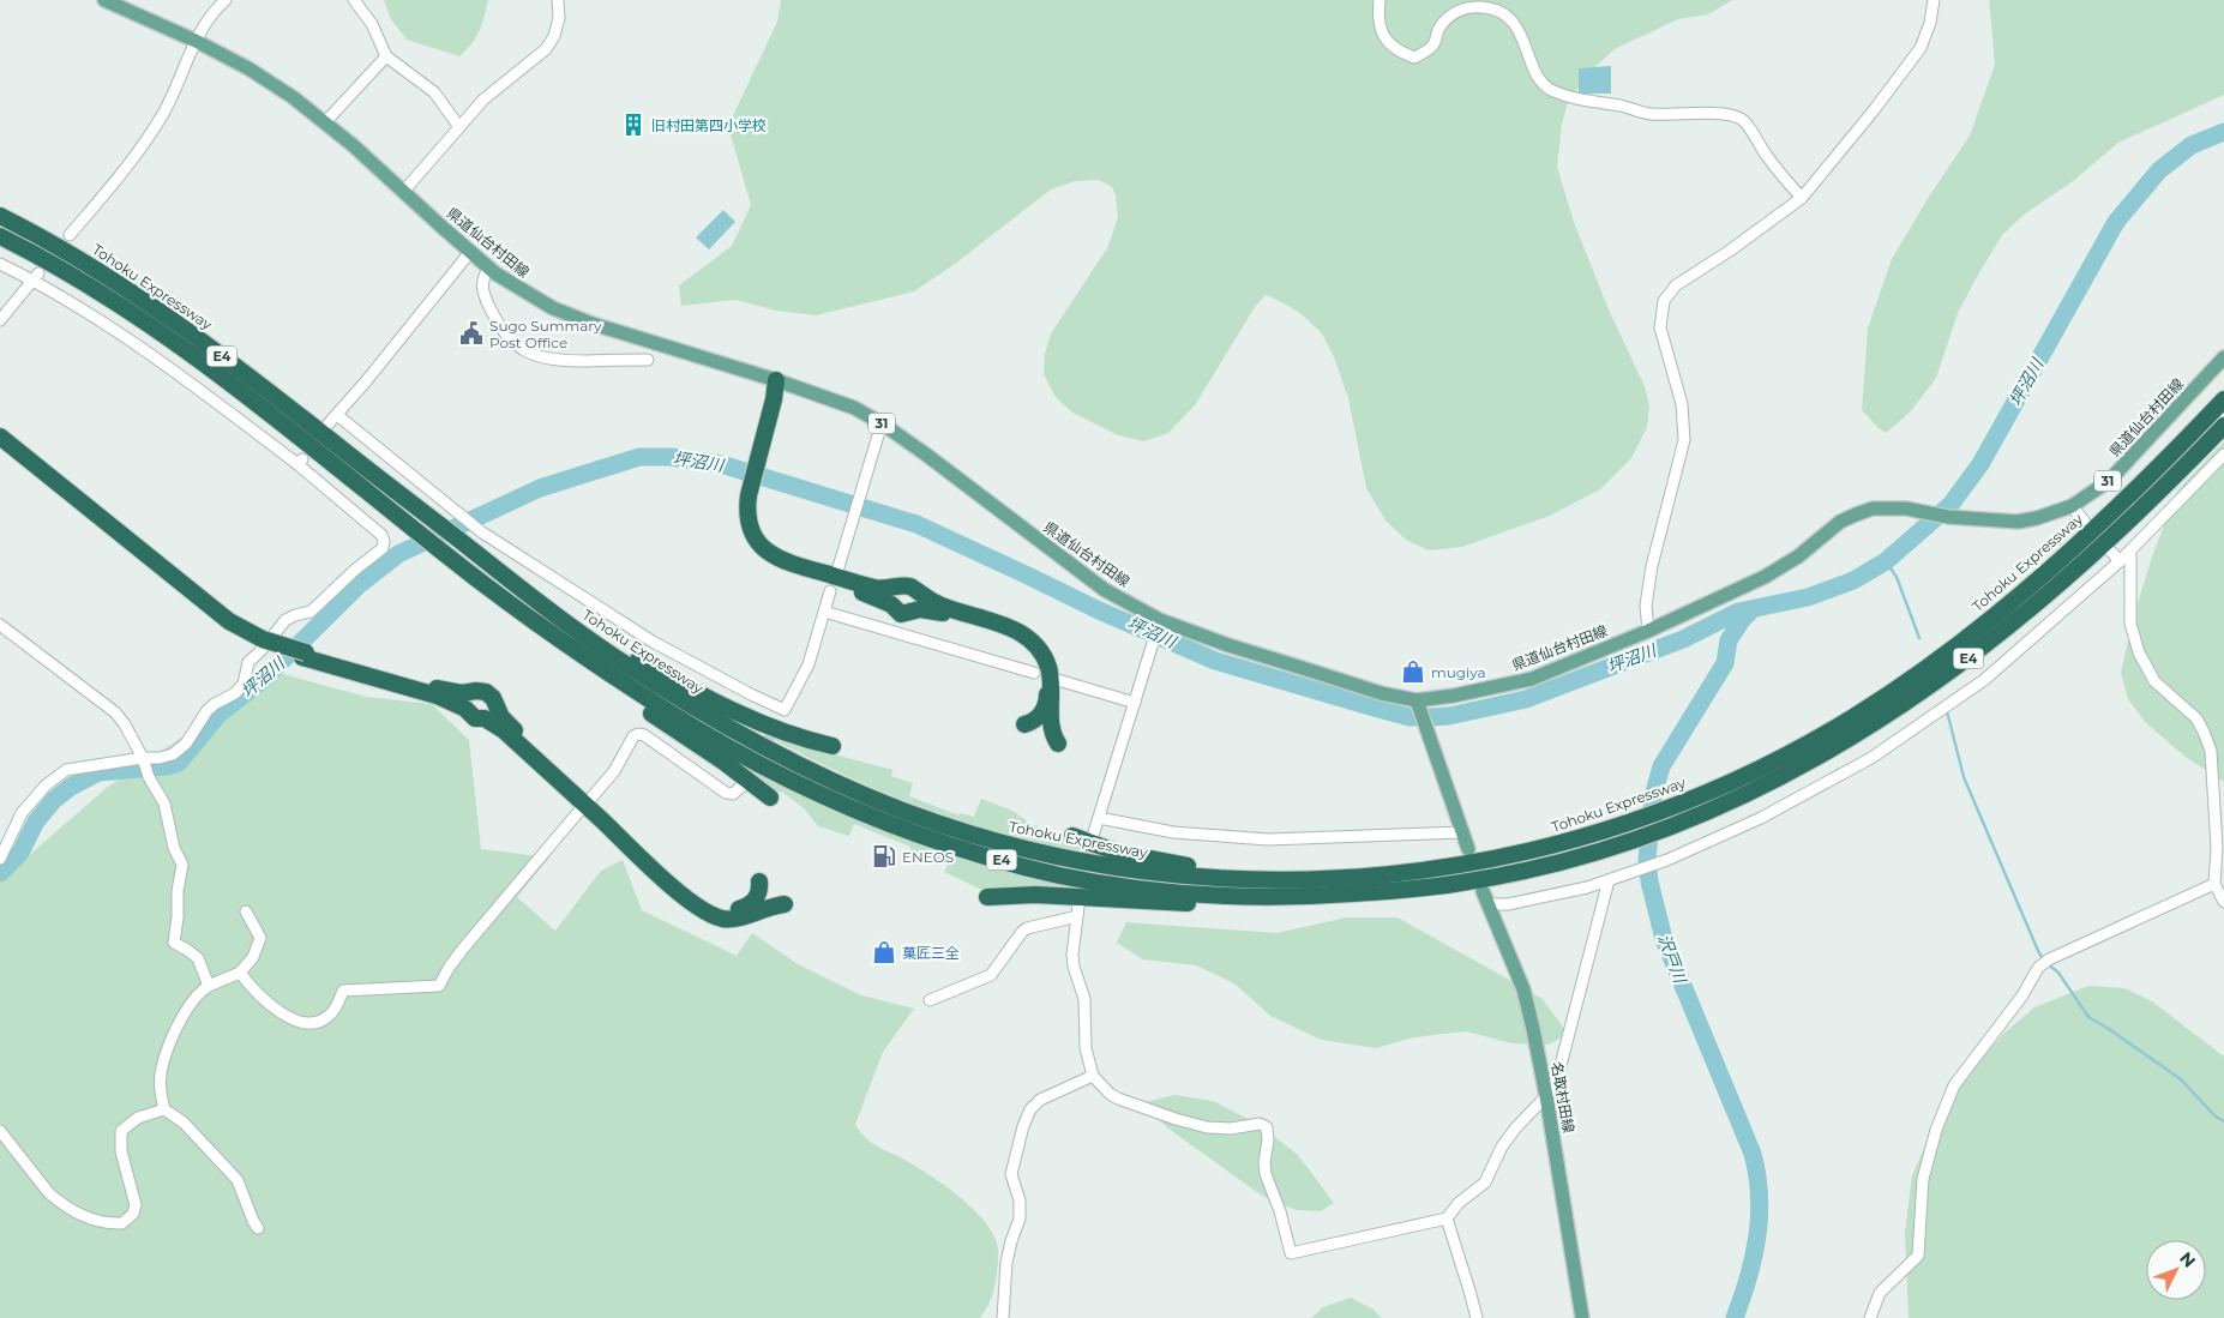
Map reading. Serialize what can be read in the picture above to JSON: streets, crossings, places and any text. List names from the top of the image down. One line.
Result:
{"streets":{"highway":["Tohoku Expressway","E4"],"main road":["県道仙台村田線","31","名取村田線"]},"water":["坪沼川","沢戸川"],"places":{"building":["旧村田第四小学校"],"public building":["Sugo Summary Post Office"],"shop":["mugiya","菓匠三全"],"fuel station":["ENEOS"]},"north":"top right"}
